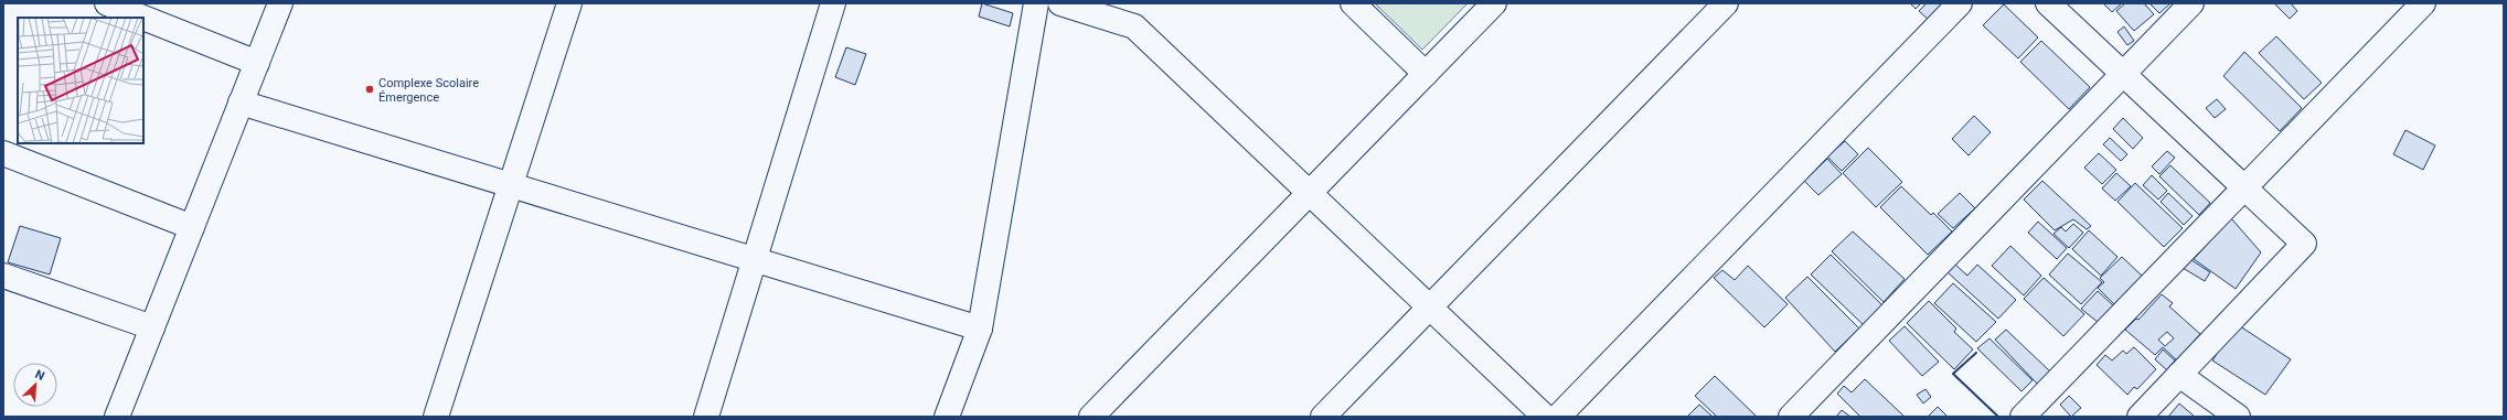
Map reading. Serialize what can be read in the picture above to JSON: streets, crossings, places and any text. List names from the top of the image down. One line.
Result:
{"places":["Complexe Scolaire Émergence"],"north":"top right"}
